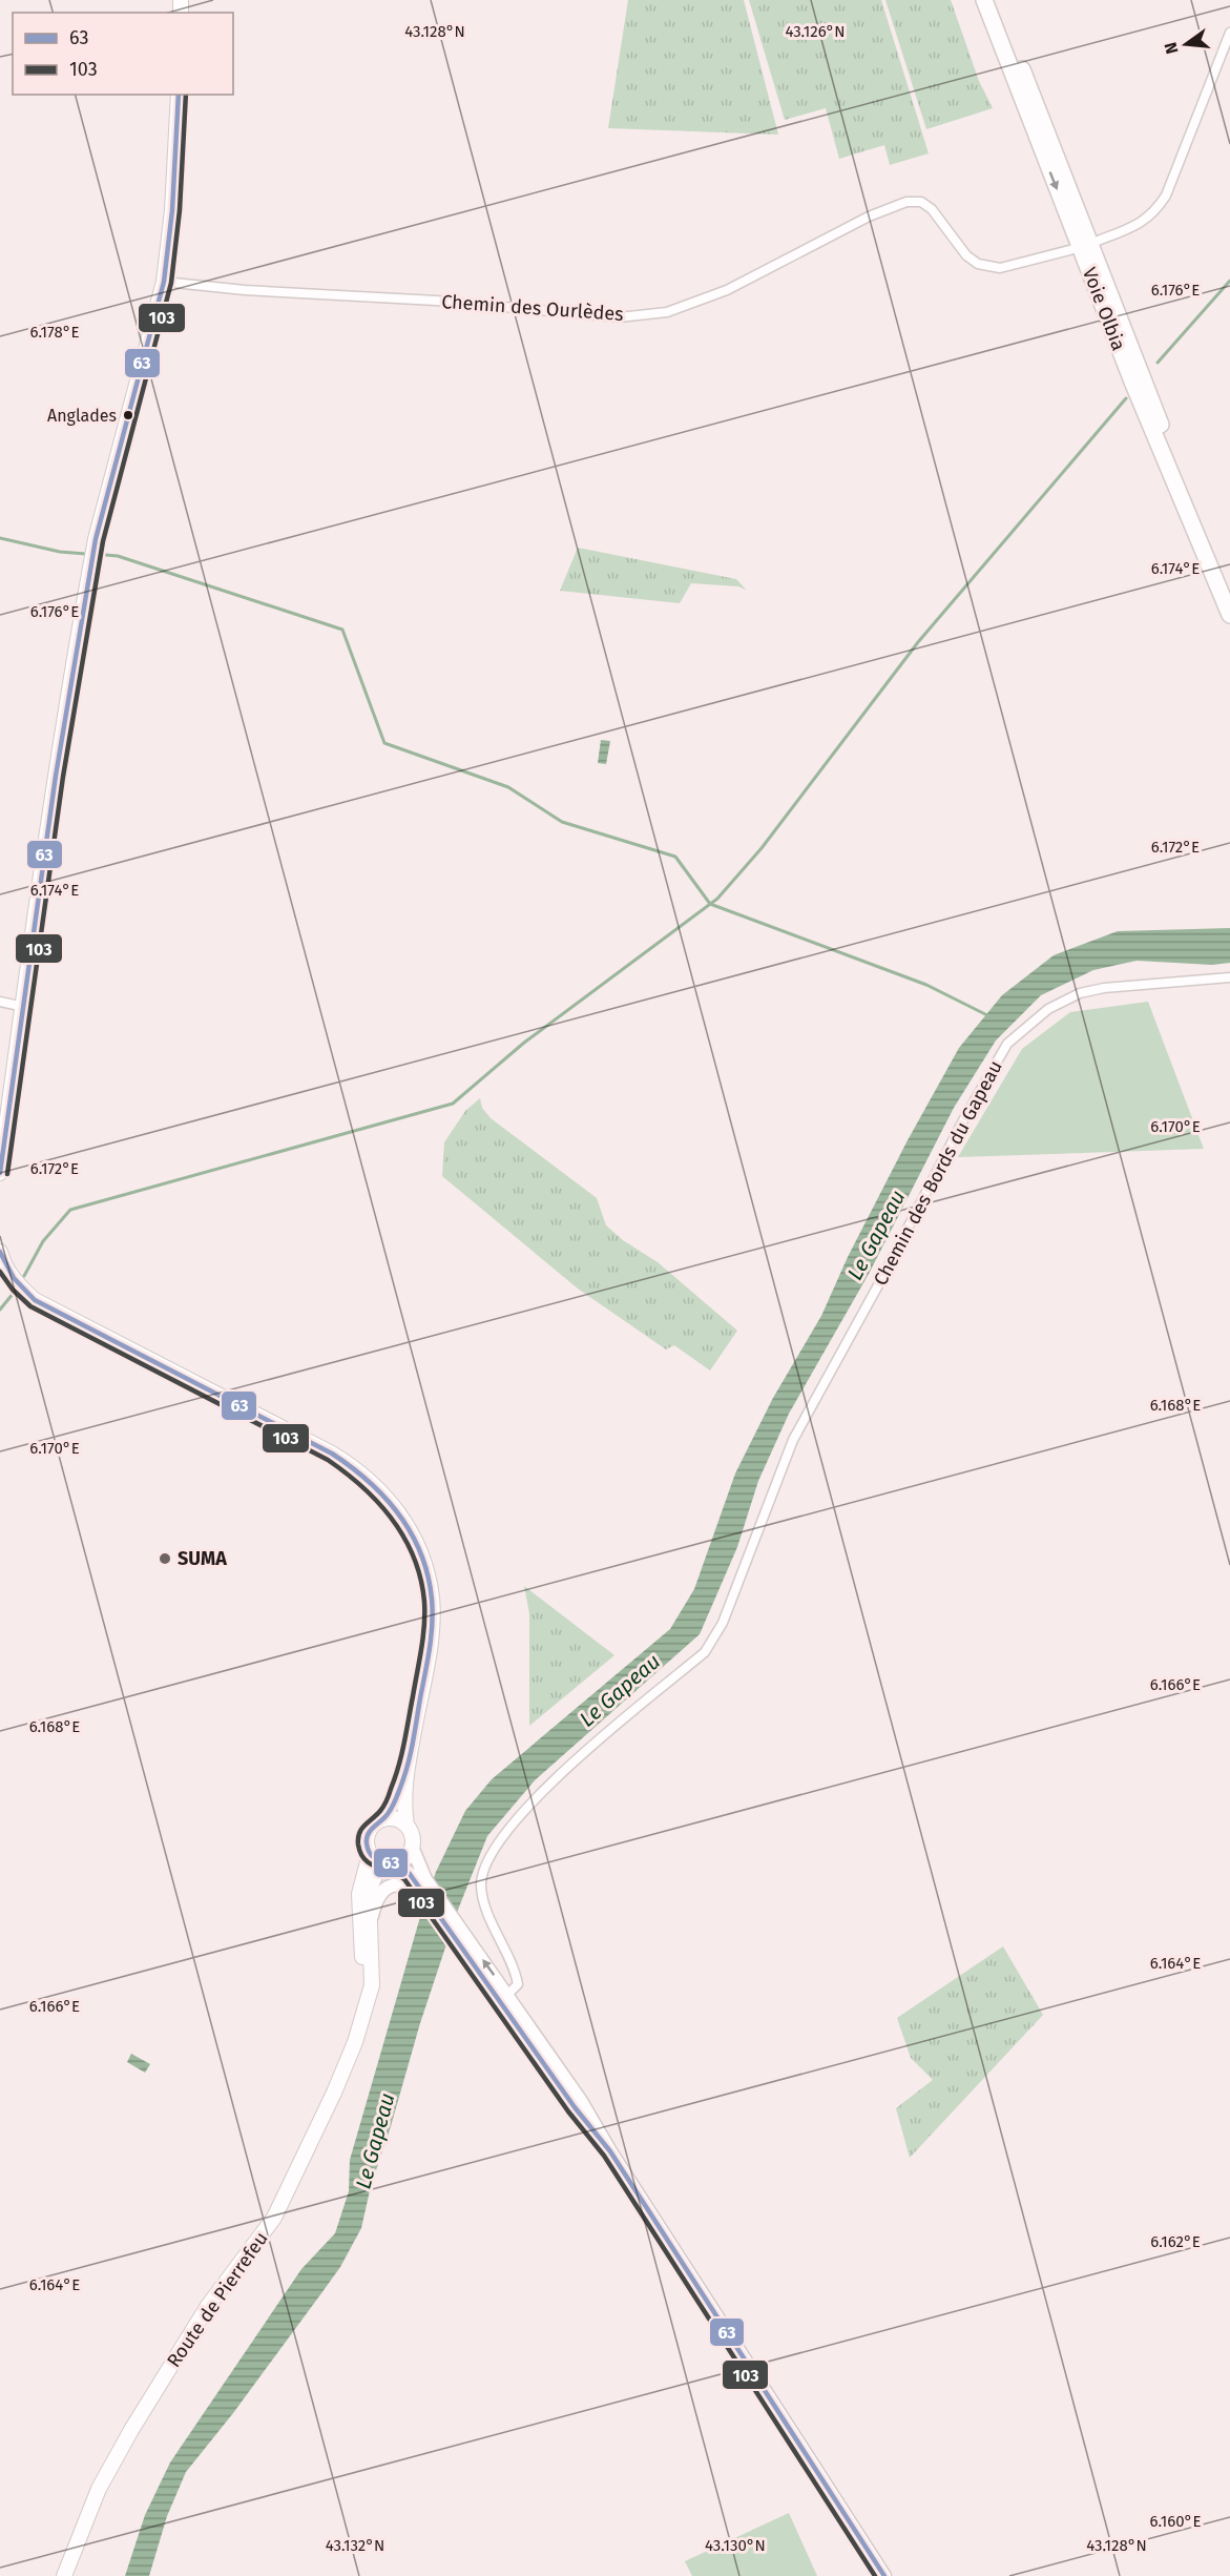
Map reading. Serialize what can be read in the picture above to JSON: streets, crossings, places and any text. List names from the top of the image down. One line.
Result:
{"streets":{"highway":["Voie Olbia"],"main road":["Route de Pierrefeu"],"street":["Chemin des Ourlèdes","Chemin des Bords du Gapeau"]},"water":["Le Gapeau"],"places":["Anglades","SUMA"],"lines":["transit line 63","transit line 103"],"legend":["63","103"],"north":"left","coordinates":["43.128°N","43.126°N","6.176°E","6.178°E","6.174°E","6.172°E","6.170°E","6.168°E","6.166°E","6.164°E","6.162°E","6.160°E","43.132°N","43.130°N"]}
